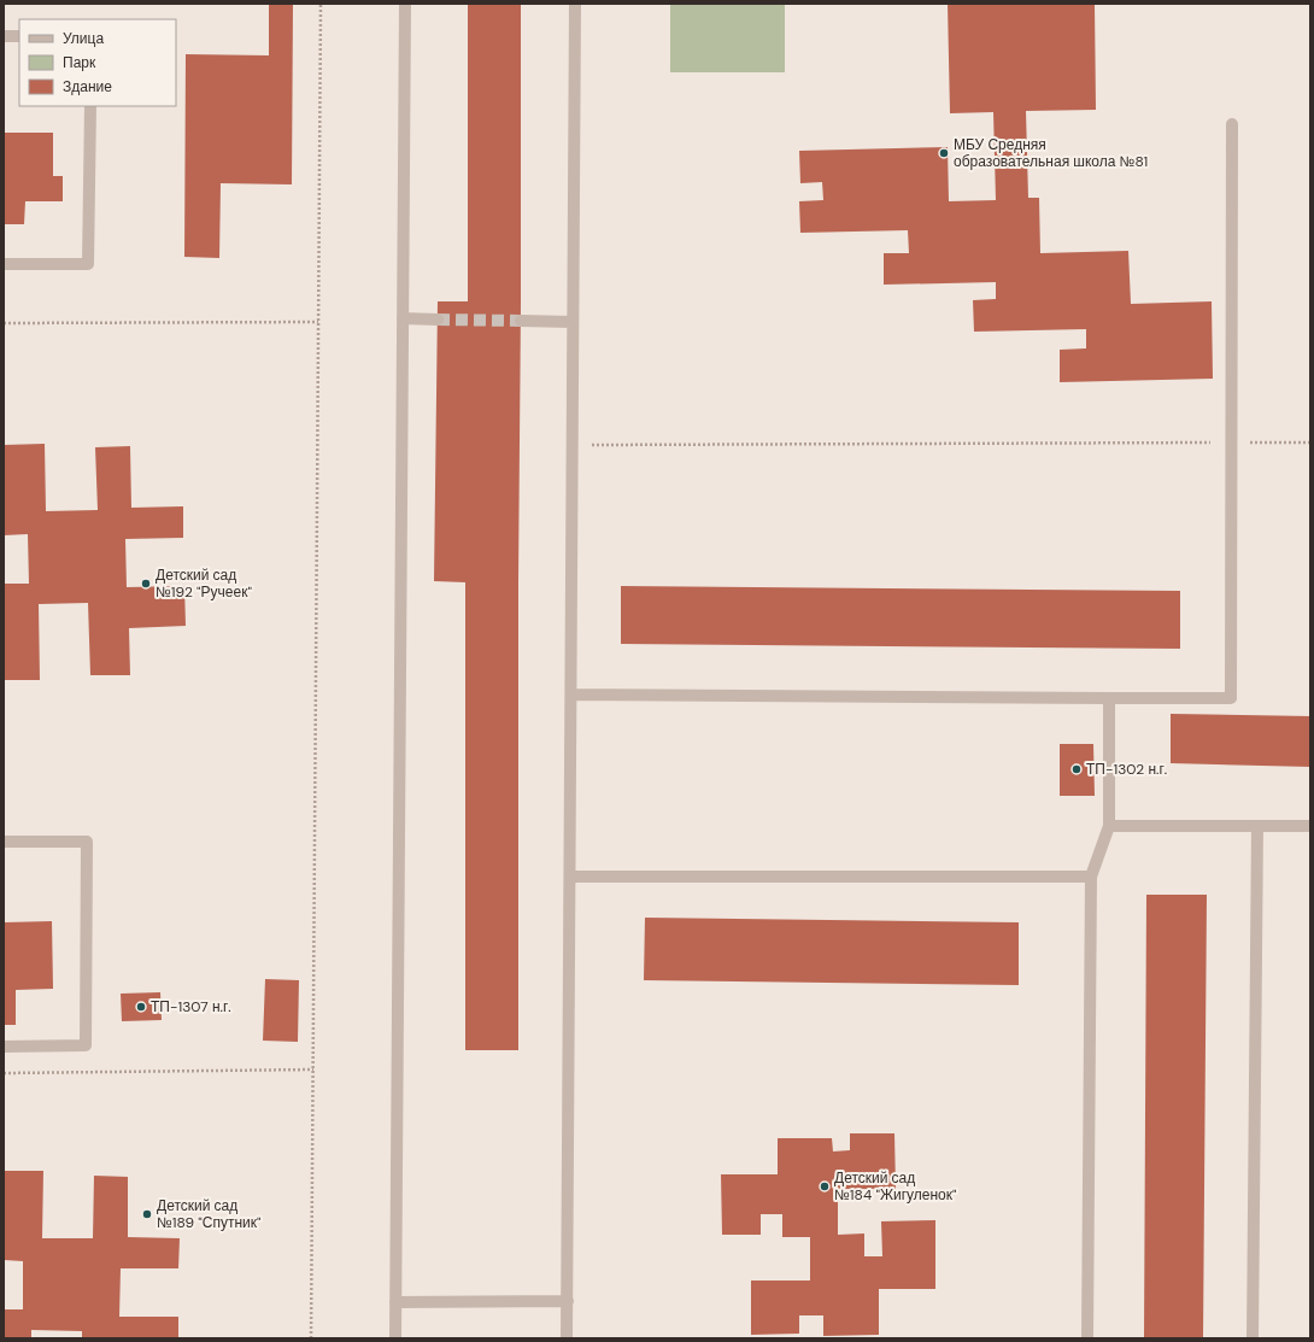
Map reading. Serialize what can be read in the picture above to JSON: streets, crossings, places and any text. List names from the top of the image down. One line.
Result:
{"places":["МБУ Средняя образовательная школа №81","Детский сад №192 \"Ручеек\"","ТП-1302 н.г.","ТП-1307 н.г.","Детский сад №184 \"Жигуленок\"","Детский сад №189 \"Спутник\""],"legend":["Улица","Парк","Здание"]}
